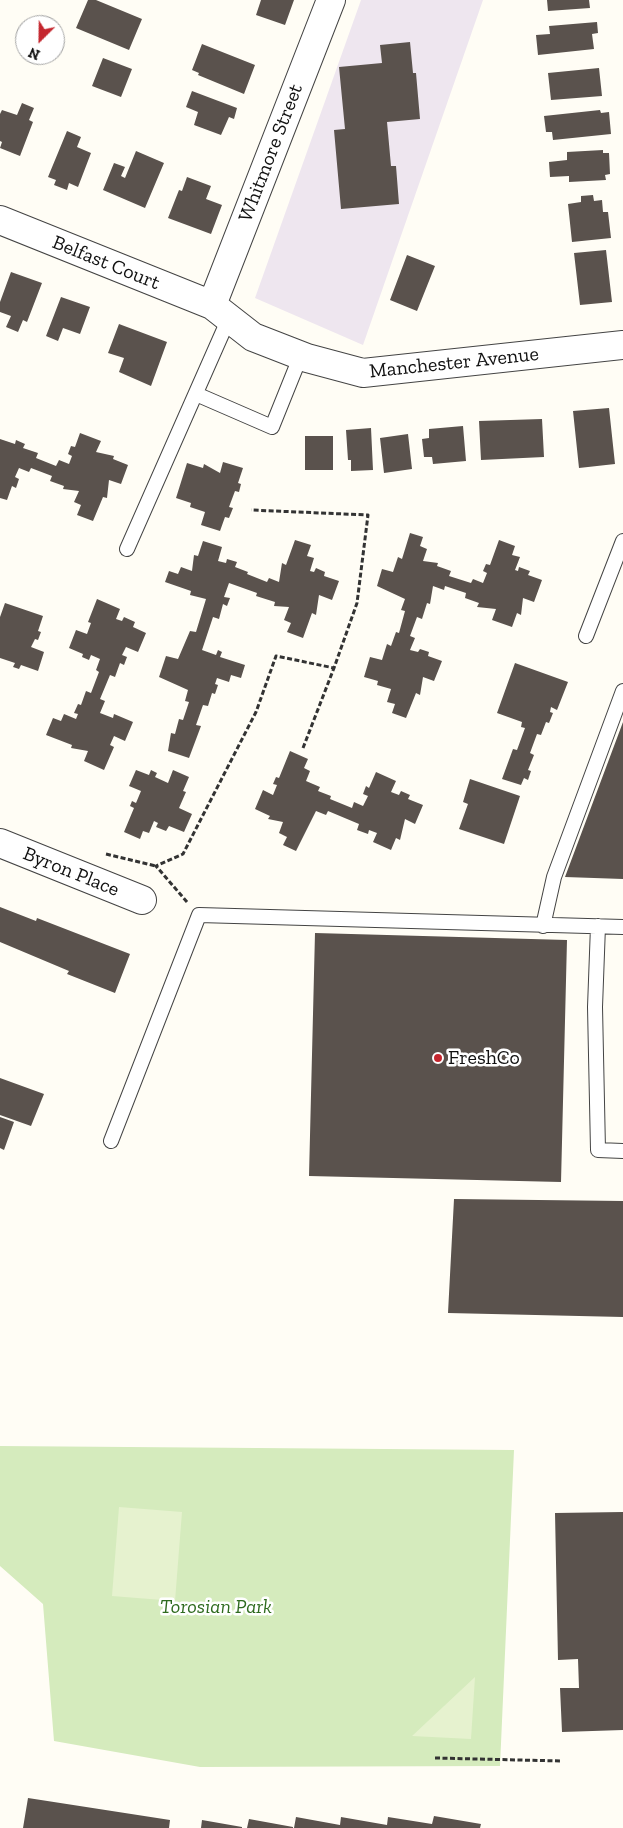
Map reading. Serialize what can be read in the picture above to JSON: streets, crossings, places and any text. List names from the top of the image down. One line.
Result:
{"streets":{"street":["Whitmore Street","Belfast Court","Manchester Avenue","Byron Place"]},"crossings":[["Whitmore Street","Belfast Court"],["Whitmore Street","Manchester Avenue"],["Belfast Court","Manchester Avenue"]],"parks":["Torosian Park"],"places":["FreshCo"],"north":"bottom left"}
